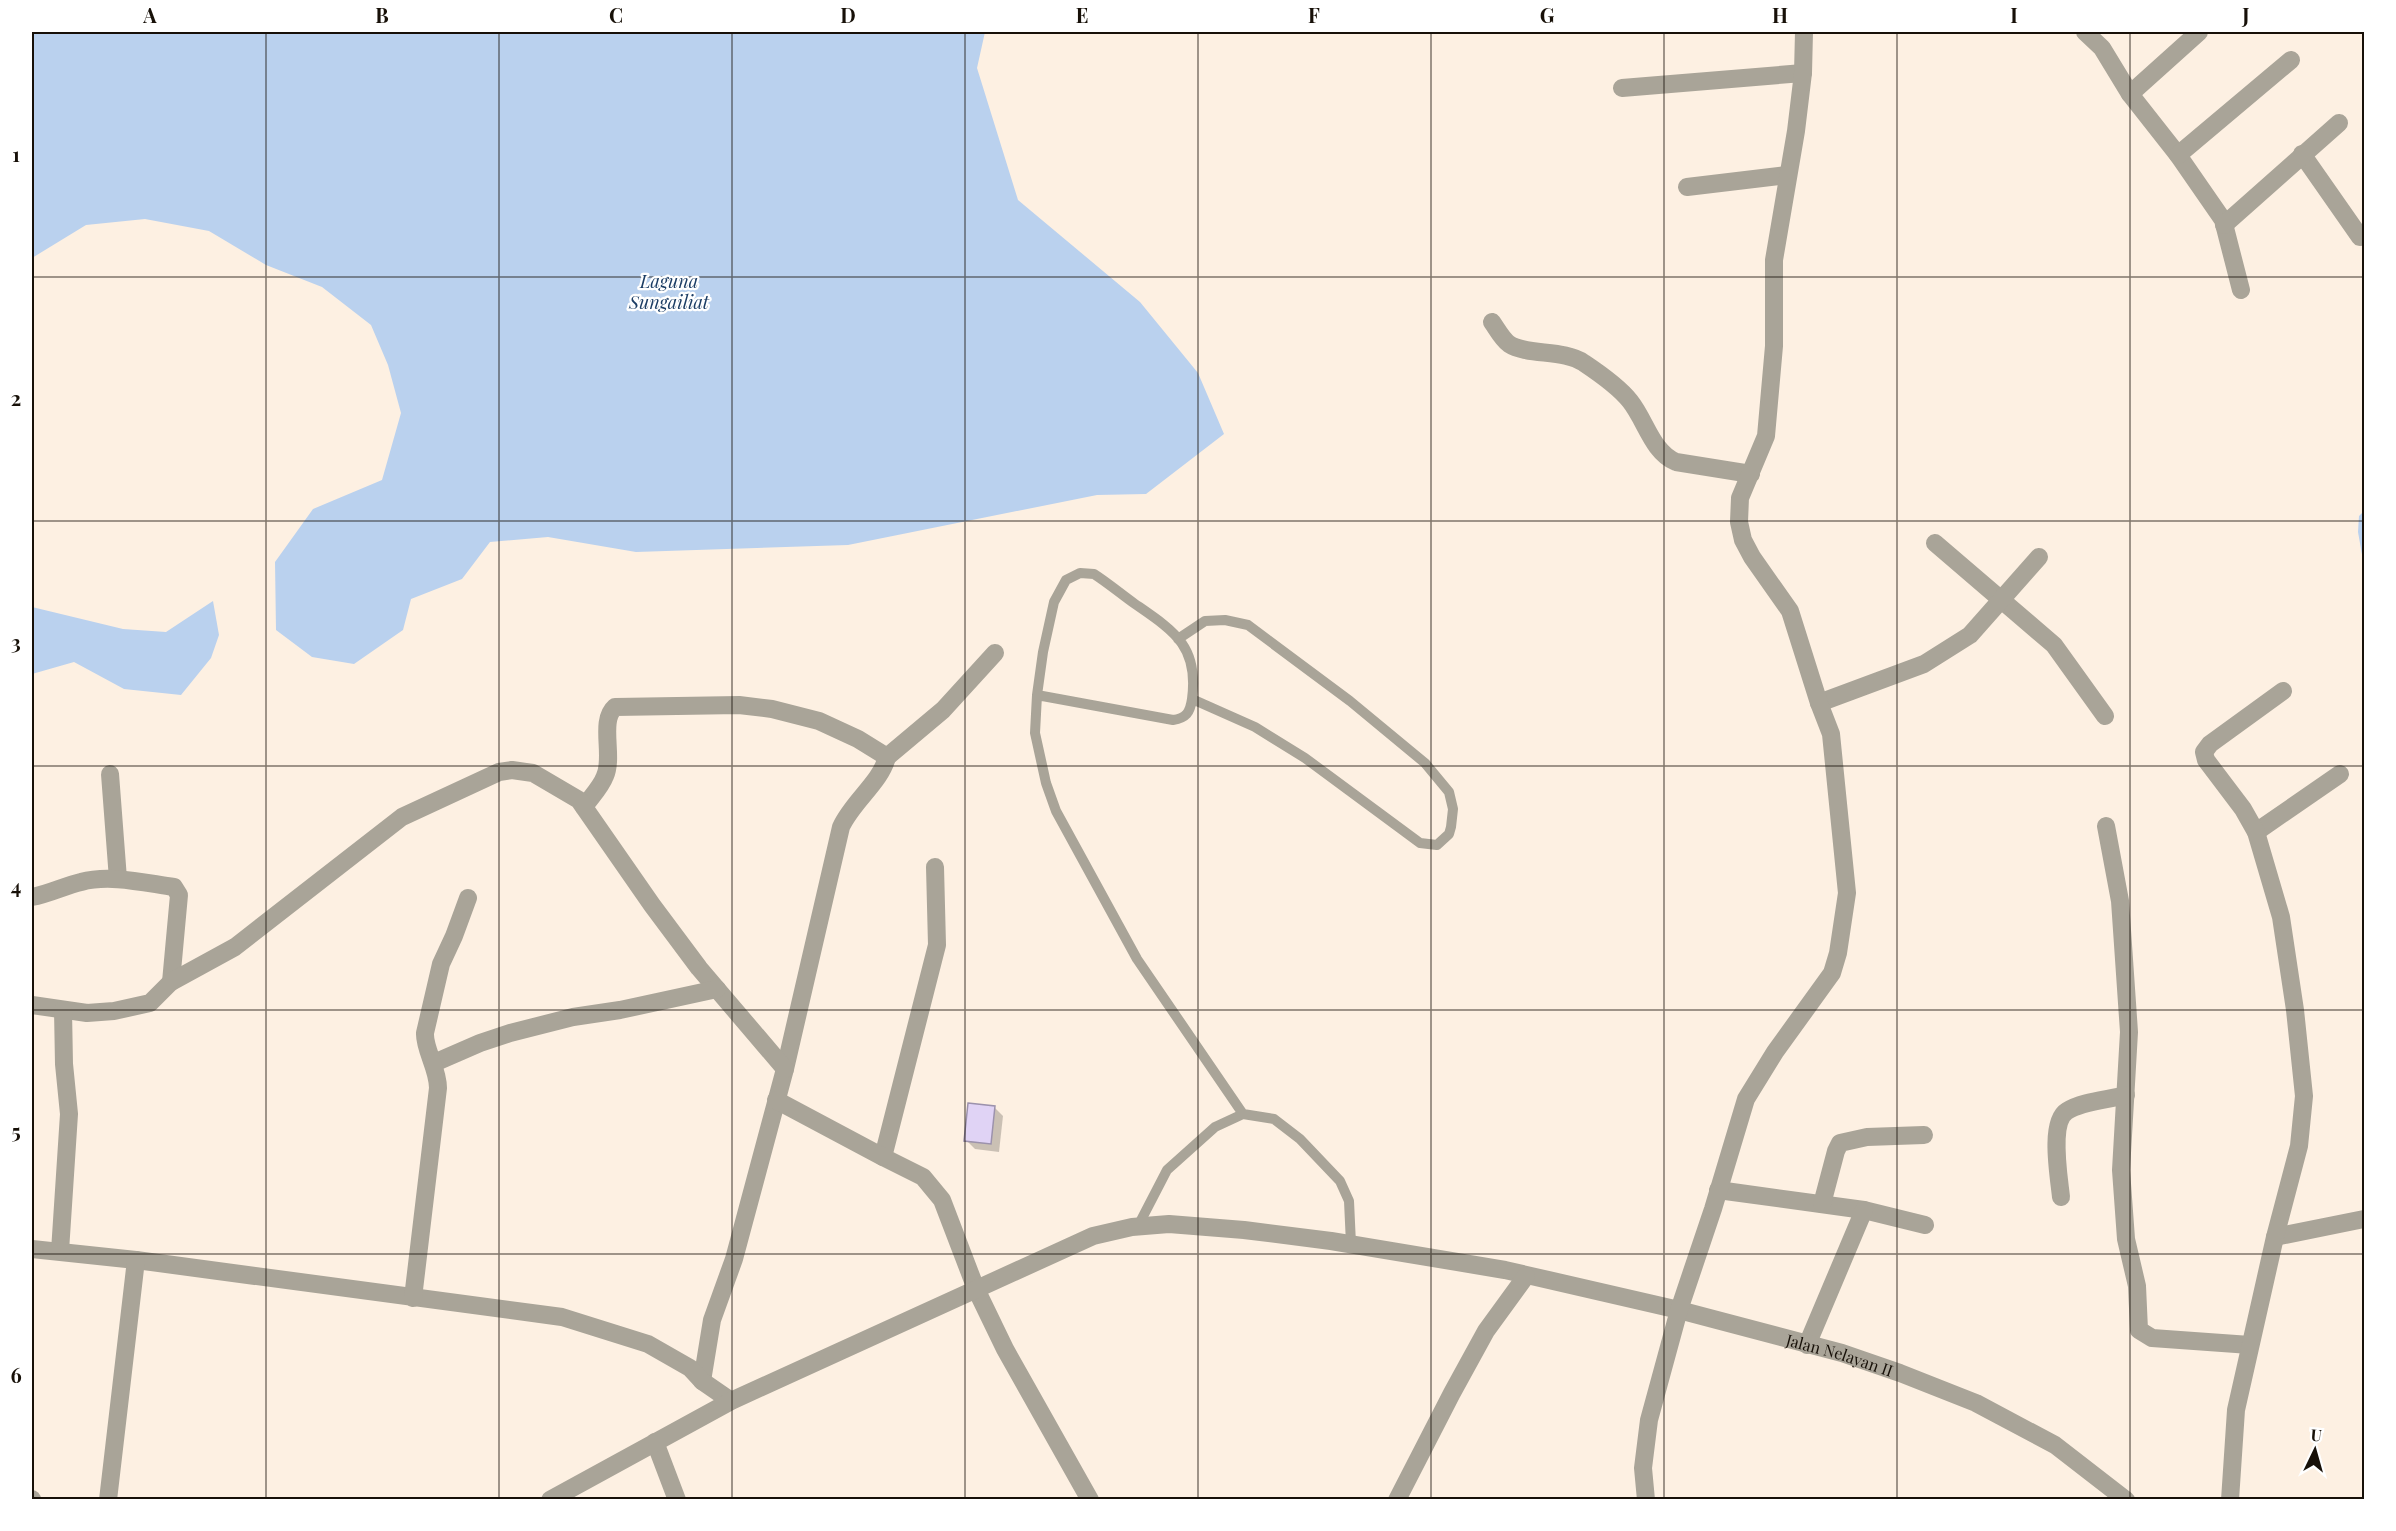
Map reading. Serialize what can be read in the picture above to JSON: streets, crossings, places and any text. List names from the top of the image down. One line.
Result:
{"streets":{"street":["Jalan Nelayan II"]},"water":["Laguna Sungailiat"],"north":"top","grid":{"columns":["A","B","C","D","E","F","G","H","I","J"],"rows":["1","2","3","4","5","6"]}}
